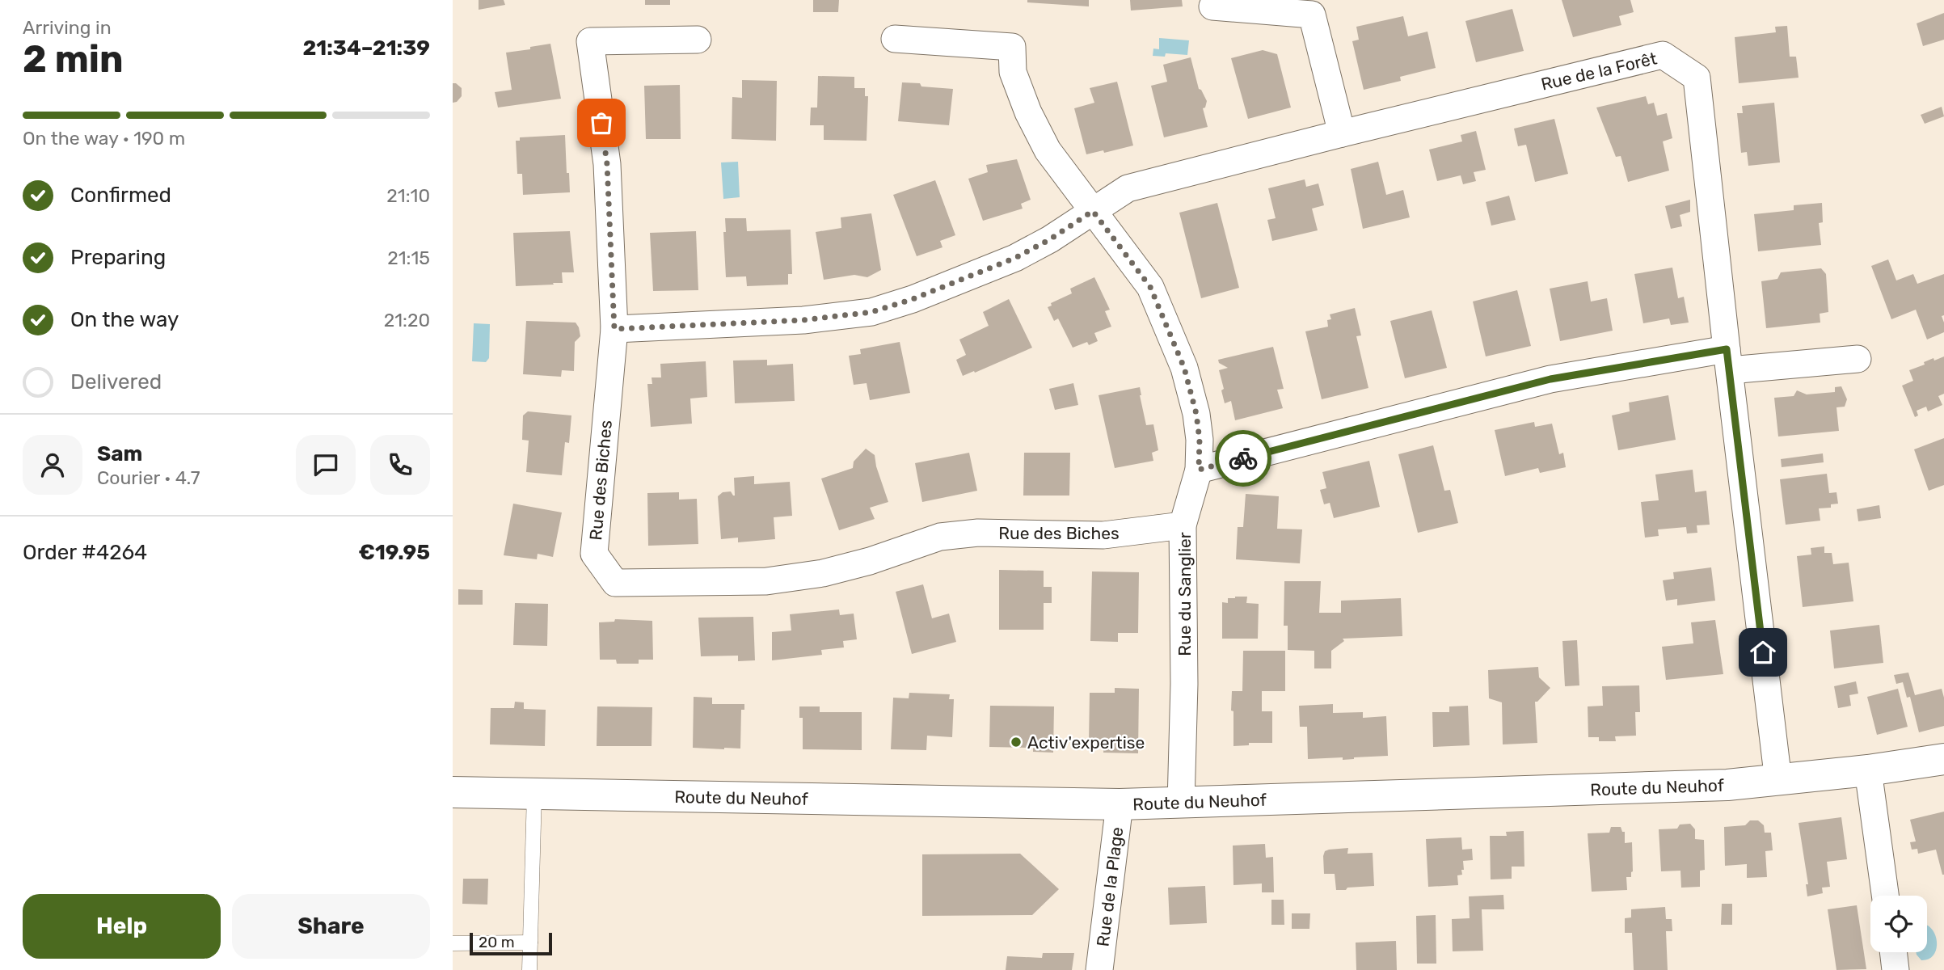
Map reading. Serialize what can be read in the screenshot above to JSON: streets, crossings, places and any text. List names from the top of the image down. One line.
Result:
{"streets":{"street":["Rue de la Forêt","Rue des Biches","Rue du Sanglier","Route du Neuhof","Rue de la Plage"]},"crossings":[["Rue de la Forêt","Rue des Biches"],["Rue de la Forêt","Rue du Sanglier"],["Rue de la Forêt","Route du Neuhof"],["Rue des Biches","Rue du Sanglier"],["Rue du Sanglier","Route du Neuhof"],["Route du Neuhof","Rue de la Plage"]],"places":["Activ'expertise"],"scale_bar":"20 m","page":{"heading":["2 min","Arriving in","21:34–21:39"],"panel":["Sam","Courier · 4.7","Order #4264","€19.95"],"bar":"On the way · 190 m","list":[["Confirmed","21:10"],["Preparing","21:15"],["On the way","21:20"],"Delivered"],"buttons":["Help","Share"],"scale":"20 m"}}
